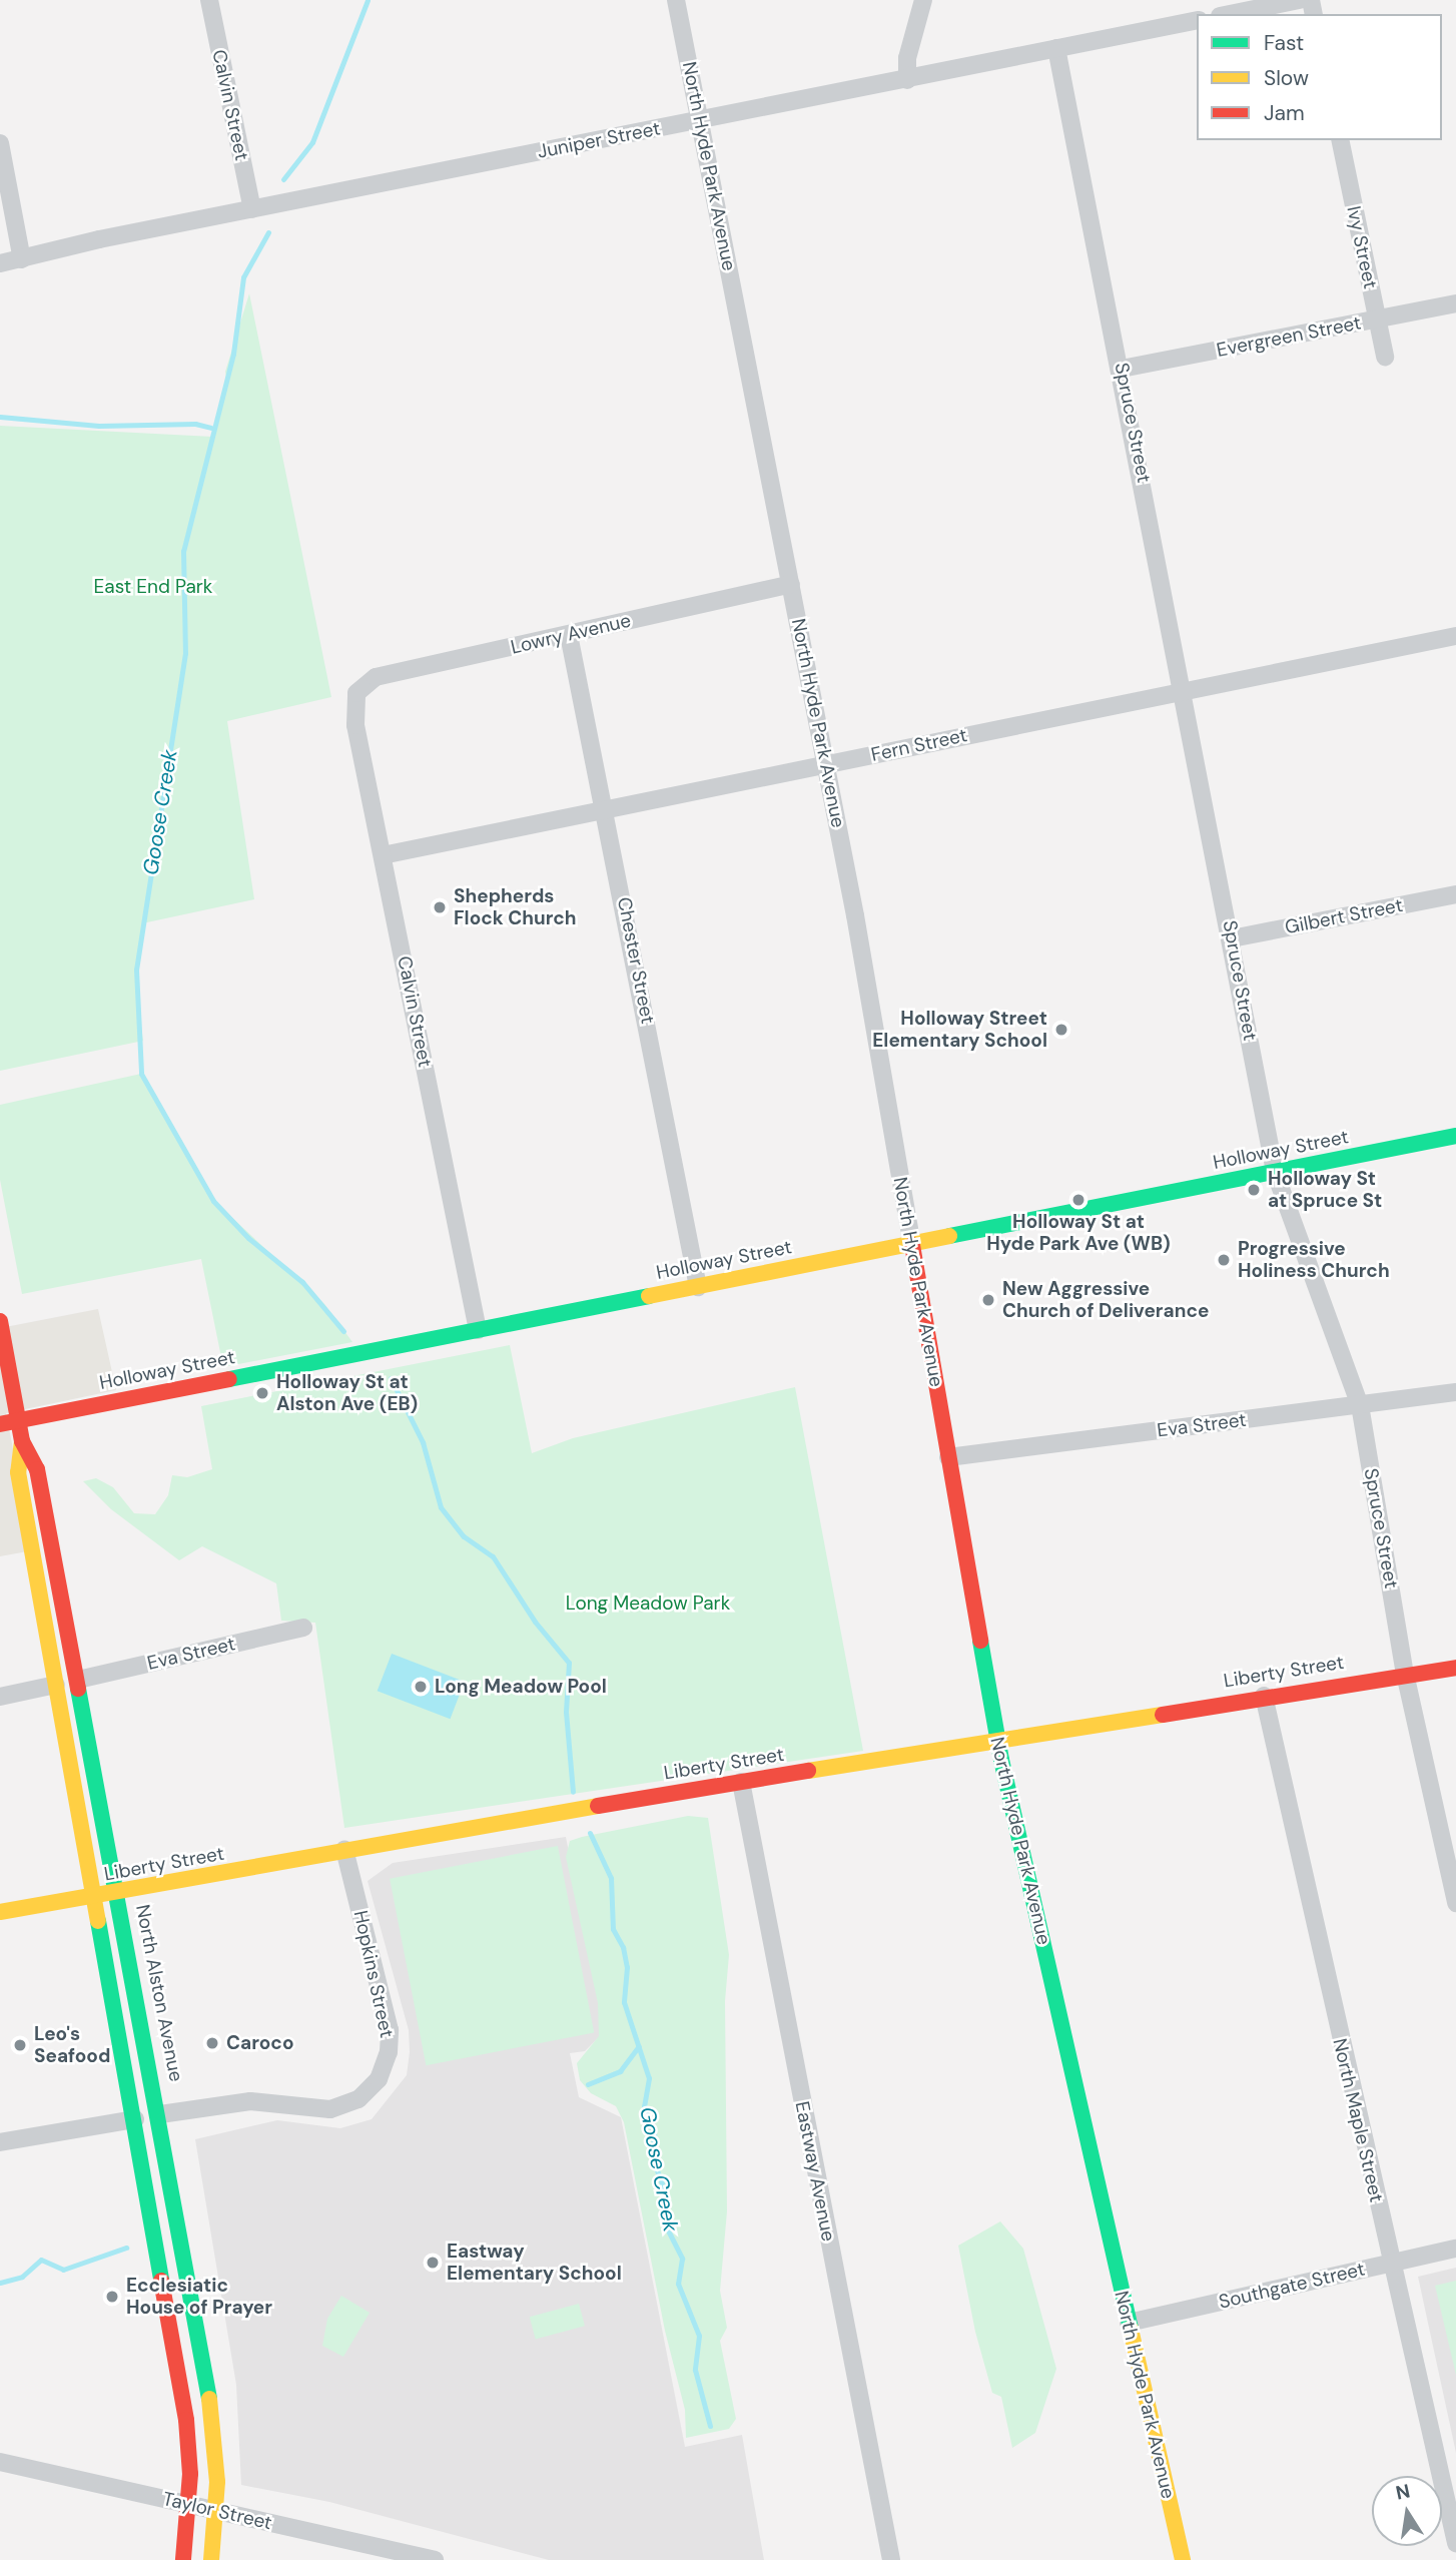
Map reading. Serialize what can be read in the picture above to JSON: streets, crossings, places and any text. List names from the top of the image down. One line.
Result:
{"streets":{"main road":["North Hyde Park Avenue","Holloway Street","Liberty Street","North Alston Avenue"],"street":["Calvin Street","Juniper Street","Ivy Street","Evergreen Street","Spruce Street","Lowry Avenue","Fern Street","Gilbert Street","Chester Street","Eva Street","Hopkins Street","North Maple Street","Eastway Avenue","Southgate Street","Taylor Street"]},"crossings":[["Calvin Street","Juniper Street"],["Calvin Street","Lowry Avenue"],["Calvin Street","Fern Street"],["Calvin Street","Holloway Street"],["Juniper Street","North Hyde Park Avenue"],["Juniper Street","Spruce Street"],["North Hyde Park Avenue","Lowry Avenue"],["North Hyde Park Avenue","Fern Street"],["North Hyde Park Avenue","Holloway Street"],["North Hyde Park Avenue","Eva Street"],["North Hyde Park Avenue","Liberty Street"],["North Hyde Park Avenue","Southgate Street"],["Ivy Street","Evergreen Street"],["Evergreen Street","Spruce Street"],["Spruce Street","Fern Street"],["Spruce Street","Gilbert Street"],["Spruce Street","Holloway Street"],["Spruce Street","Eva Street"],["Spruce Street","Liberty Street"],["Lowry Avenue","Chester Street"],["Fern Street","Chester Street"],["Chester Street","Holloway Street"],["Holloway Street","North Alston Avenue"],["Eva Street","North Alston Avenue"],["Liberty Street","Hopkins Street"],["Liberty Street","North Alston Avenue"],["Liberty Street","North Maple Street"],["Liberty Street","Eastway Avenue"],["Hopkins Street","North Alston Avenue"],["North Alston Avenue","Taylor Street"],["North Maple Street","Southgate Street"]],"water":["Goose Creek"],"parks":["East End Park","Long Meadow Park"],"places":["Shepherds Flock Church","Holloway Street Elementary School","Holloway St at Spruce St","Holloway St at Hyde Park Ave (WB)","Progressive Holiness Church","New Aggressive Church of Deliverance","Holloway St at Alston Ave (EB)","Long Meadow Pool","Caroco","Leo's Seafood","Eastway Elementary School","Ecclesiatic House of Prayer"],"legend":["Fast","Slow","Jam"],"north":"top"}
